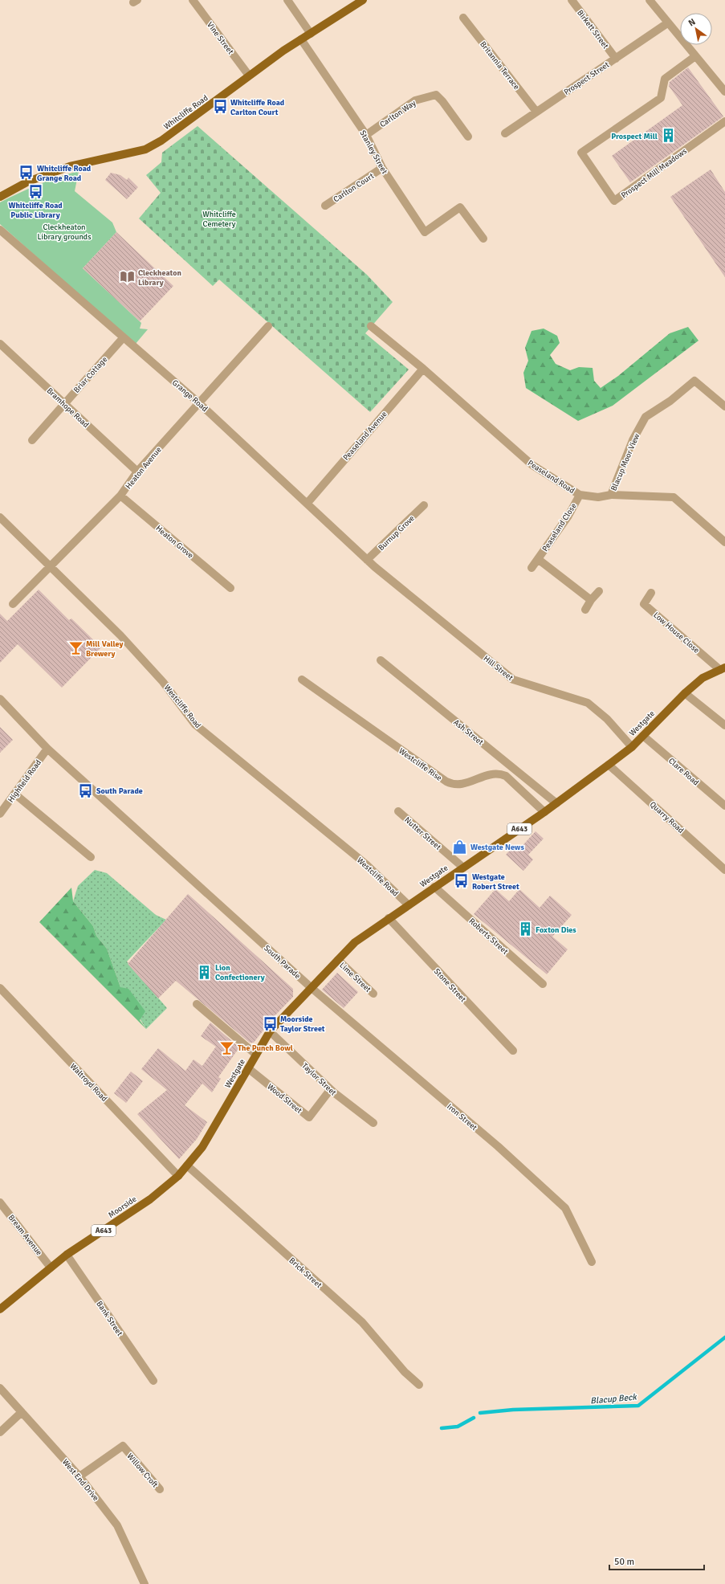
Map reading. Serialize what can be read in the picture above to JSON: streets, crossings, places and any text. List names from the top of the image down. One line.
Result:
{"streets":{"main road":["Whitcliffe Road","Westgate","A643","Moorside"],"street":["Birkett Street","Vine Street","Britannia Terrace","Prospect Street","Carlton Way","Stanley Street","Prospect Mill Meadows","Carlton Court","Briar Cottage","Grange Road","Bramhope Road","Peaseland Avenue","Blacup Moor View","Heaton Avenue","Peaseland Road","Peaseland Close","Burnup Grove","Heaton Grove","Low House Close","Hill Street","Westcliffe Road","Ash Street","Westcliffe Rise","Clare Road","Highfield Road","Quarry Road","Nutter Street","Roberts Street","South Parade","Lime Street","Stone Street","Taylor Street","Waltroyd Road","Wood Street","Iron Street","Bream Avenue","Brick Street","Bank Street","Willow Croft","West End Drive"]},"crossings":[["Birkett Street","Prospect Street"],["Vine Street","Whitcliffe Road"],["Britannia Terrace","Prospect Street"],["Whitcliffe Road","Stanley Street"],["Carlton Way","Stanley Street"],["Stanley Street","Carlton Court"],["Briar Cottage","Grange Road"],["Briar Cottage","Bramhope Road"],["Grange Road","Peaseland Avenue"],["Grange Road","Heaton Avenue"],["Grange Road","Burnup Grove"],["Grange Road","Hill Street"],["Bramhope Road","Heaton Avenue"],["Peaseland Avenue","Peaseland Road"],["Blacup Moor View","Peaseland Road"],["Heaton Avenue","Heaton Grove"],["Heaton Avenue","Westcliffe Road"],["Peaseland Road","Peaseland Close"],["Low House Close","Westgate"],["Hill Street","Westgate"],["Westcliffe Road","Westgate"],["Westgate","Ash Street"],["Westgate","Westcliffe Rise"],["Westgate","Clare Road"],["Westgate","Quarry Road"],["Westgate","Nutter Street"],["Westgate","Roberts Street"],["Westgate","South Parade"],["Westgate","Lime Street"],["Westgate","Stone Street"],["Westgate","Taylor Street"],["Westgate","Wood Street"],["Westgate","Iron Street"],["Westgate","Moorside"],["Highfield Road","South Parade"],["South Parade","Iron Street"],["Taylor Street","Wood Street"],["Waltroyd Road","Moorside"],["Moorside","Bream Avenue"],["Moorside","Brick Street"],["Moorside","Bank Street"],["Willow Croft","West End Drive"]],"water":["Blacup Beck"],"parks":["Whitcliffe Cemetery","Cleckheaton Library grounds"],"places":{"bus stop":["Whitcliffe Road Carlton Court","Whitcliffe Road Grange Road","Whitcliffe Road Public Library","South Parade","Westgate Robert Street","Moorside Taylor Street"],"building":["Prospect Mill","Foxton Dies","Lion Confectionery"],"library":["Cleckheaton Library"],"bar":["Mill Valley Brewery","The Punch Bowl"],"shop":["Westgate News"]},"scale_bar":"50 m","north":"top left"}
